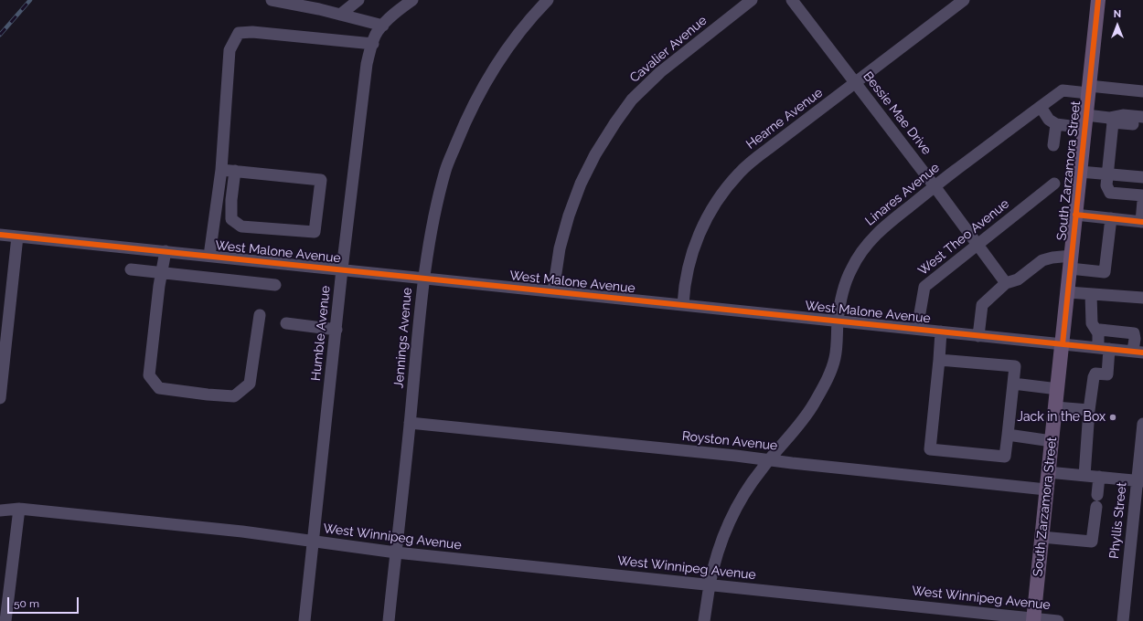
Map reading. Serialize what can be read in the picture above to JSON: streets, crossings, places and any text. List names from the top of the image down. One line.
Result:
{"streets":{"main road":["South Zarzamora Street"],"street":["Cavalier Avenue","Bessie Mae Drive","Hearne Avenue","Linares Avenue","West Theo Avenue","West Malone Avenue","Humble Avenue","Jennings Avenue","Royston Avenue","Phyllis Street","West Winnipeg Avenue"]},"crossings":[["Cavalier Avenue","West Malone Avenue"],["Bessie Mae Drive","Hearne Avenue"],["Bessie Mae Drive","Linares Avenue"],["Bessie Mae Drive","West Theo Avenue"],["Hearne Avenue","West Malone Avenue"],["South Zarzamora Street","Linares Avenue"],["South Zarzamora Street","West Malone Avenue"],["South Zarzamora Street","Royston Avenue"],["South Zarzamora Street","West Winnipeg Avenue"],["Linares Avenue","West Malone Avenue"],["Linares Avenue","Royston Avenue"],["Linares Avenue","West Winnipeg Avenue"],["West Theo Avenue","West Malone Avenue"],["West Malone Avenue","Humble Avenue"],["West Malone Avenue","Jennings Avenue"],["Humble Avenue","West Winnipeg Avenue"],["Jennings Avenue","Royston Avenue"],["Jennings Avenue","West Winnipeg Avenue"]],"places":["Jack in the Box"],"scale_bar":"50 m","north":"top"}
